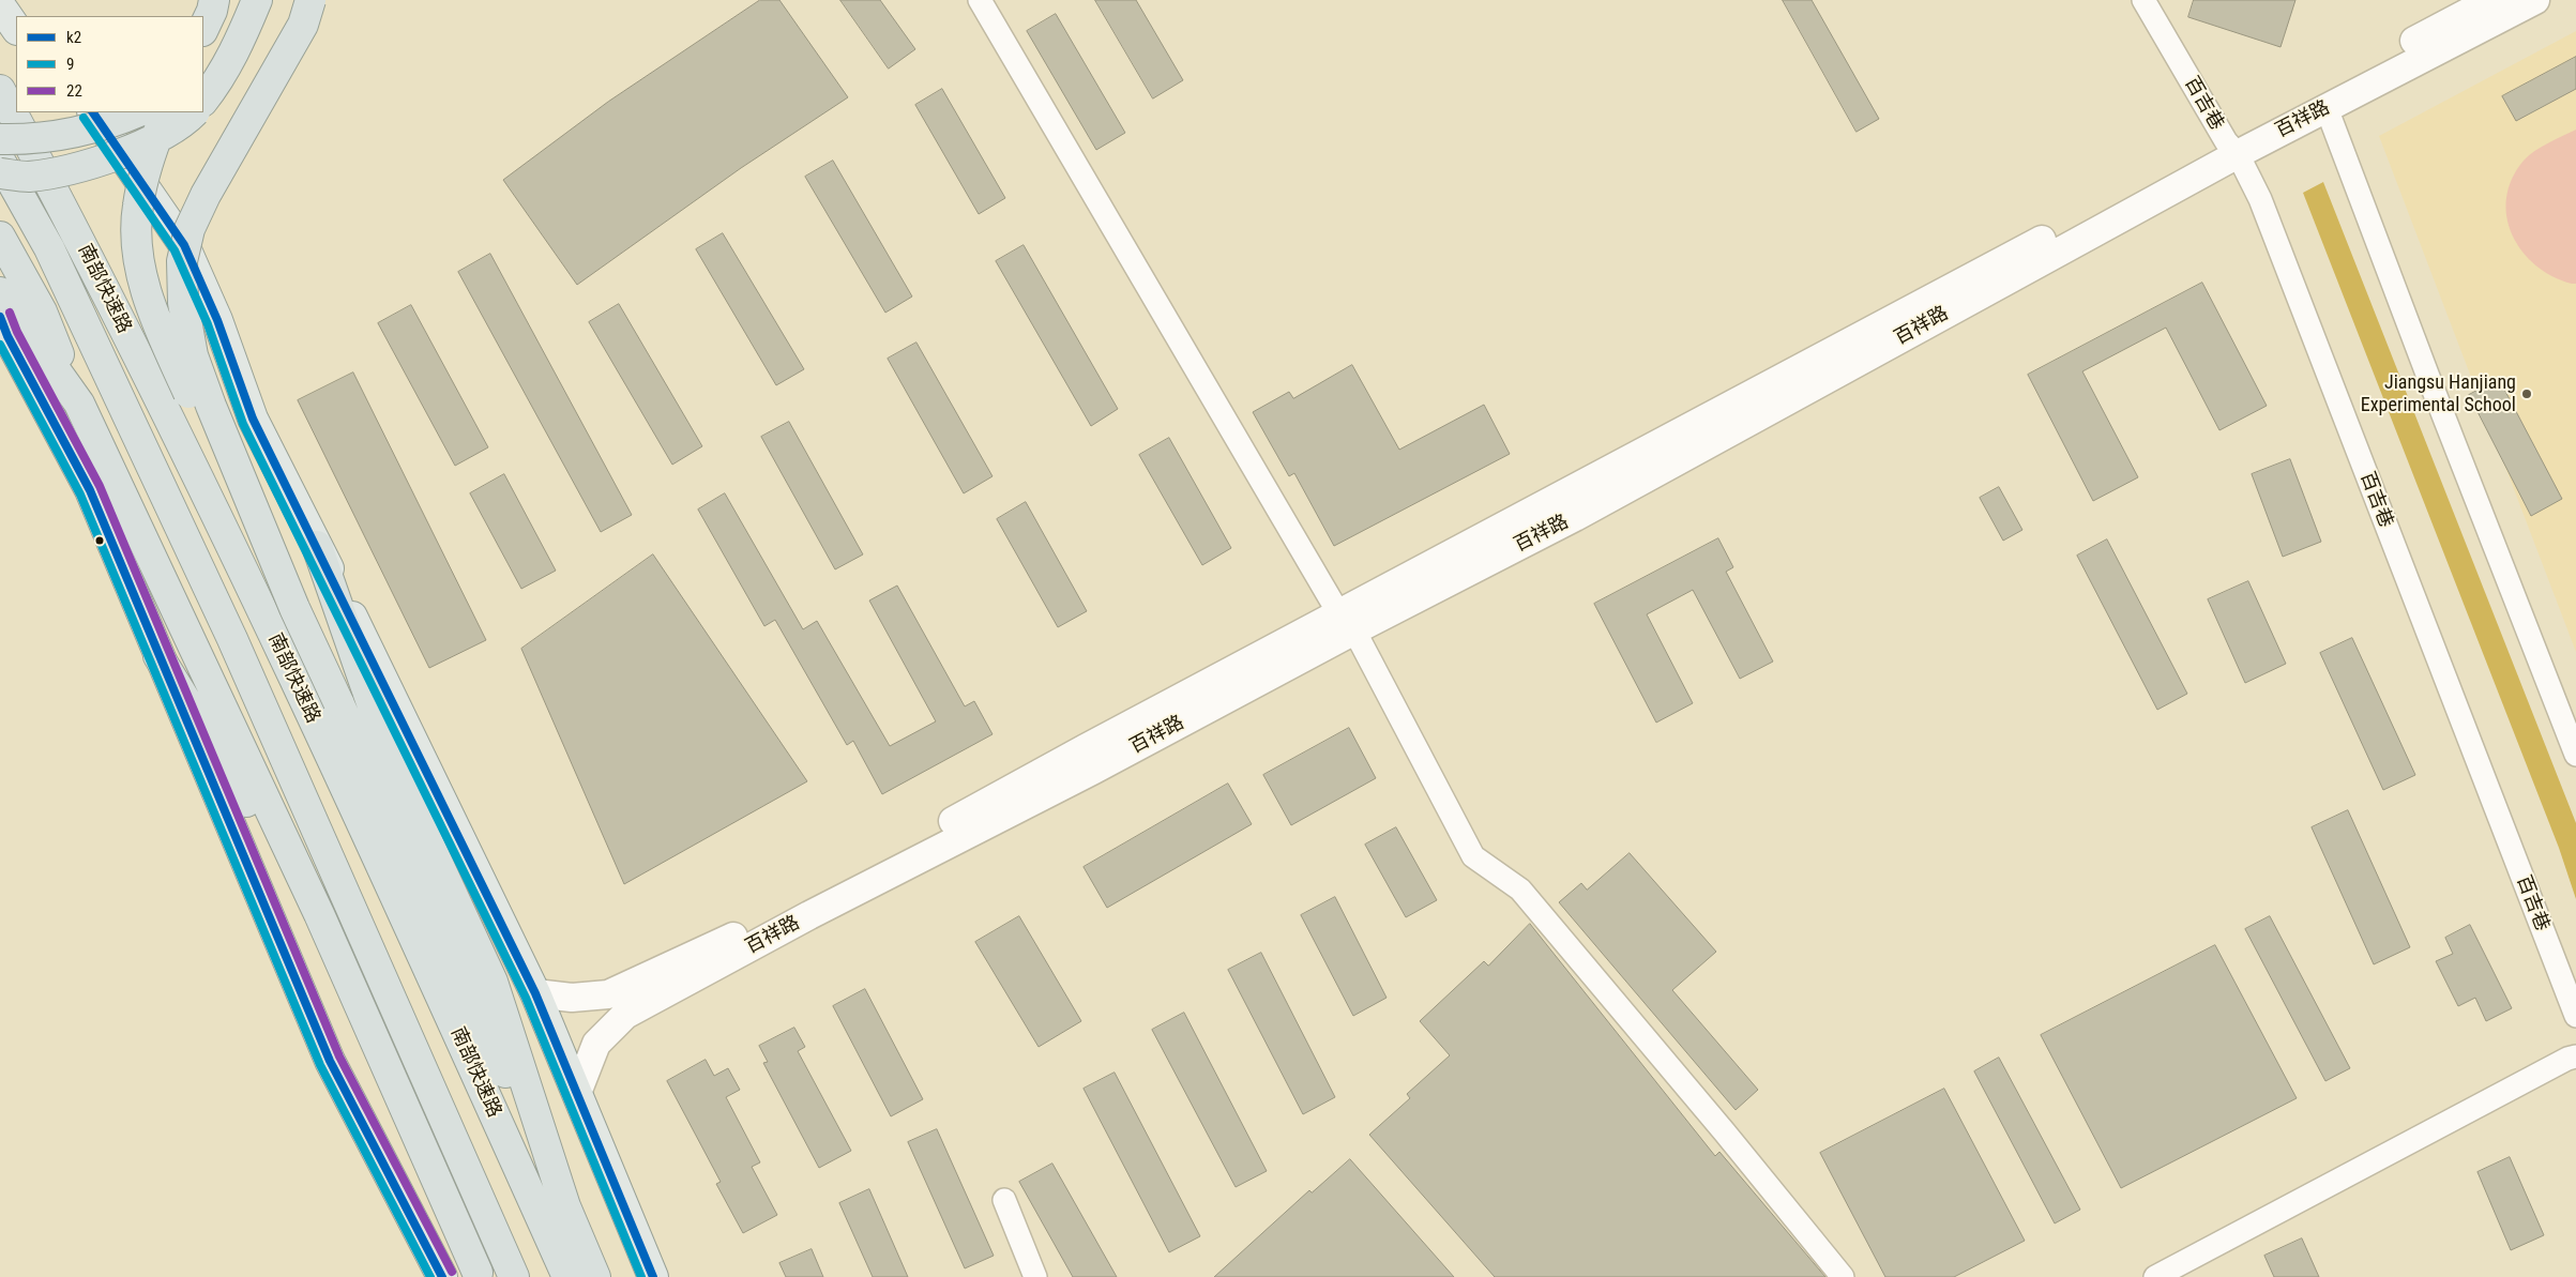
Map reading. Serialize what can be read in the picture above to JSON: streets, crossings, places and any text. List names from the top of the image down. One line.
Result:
{"streets":{"highway":["南部快速路"],"street":["百吉巷","百祥路"]},"crossings":[["百吉巷","百祥路"]],"places":["Jiangsu Hanjiang Experimental School"],"lines":["transit line k2","transit line 9","transit line 22"],"legend":["k2","9","22"]}
